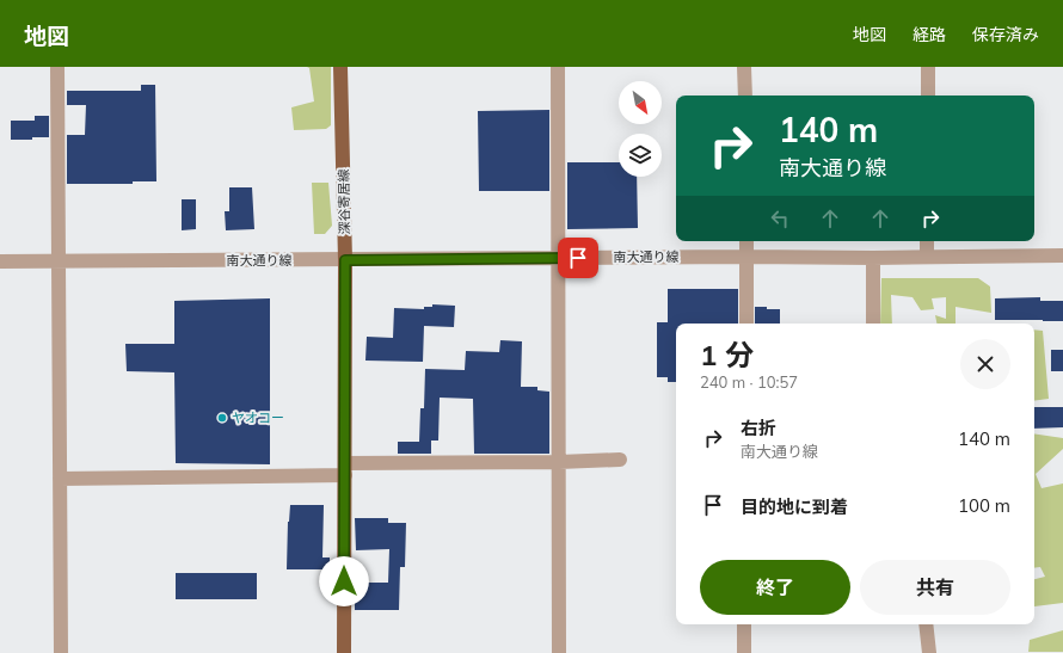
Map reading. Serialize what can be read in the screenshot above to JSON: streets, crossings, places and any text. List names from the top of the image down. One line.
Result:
{"streets":{"main road":["深谷寄居線"],"street":["南大通り線"]},"crossings":[["深谷寄居線","南大通り線"]],"places":["ヤオコー"],"north":"bottom right","page":{"header":"地図","nav":["地図","経路","保存済み"],"turn":["140 m","南大通り線"],"heading":["1 分","240 m · 10:57"],"list":[{"name":"右折","note":"南大通り線","value":"140 m"},{"name":"目的地に到着","value":"100 m"}],"buttons":["終了","共有"]}}
